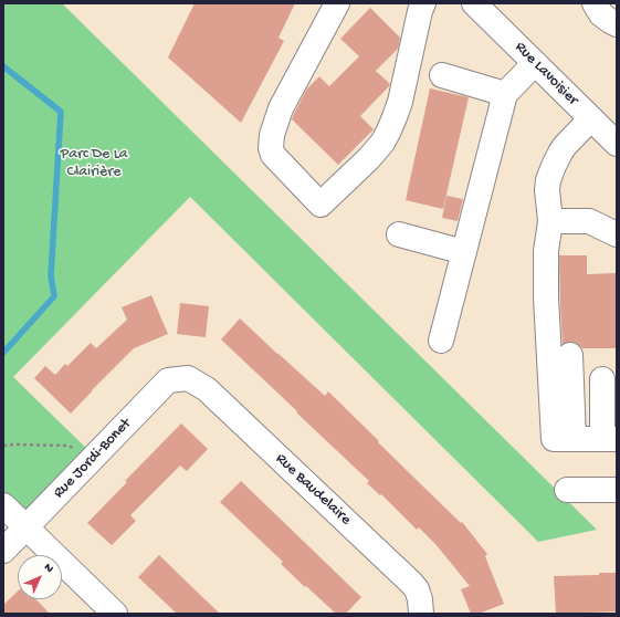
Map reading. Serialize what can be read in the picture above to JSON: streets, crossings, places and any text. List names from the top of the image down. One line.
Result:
{"streets":{"street":["Rue Lavoisier","Rue Jordi-Bonet","Rue Baudelaire"]},"crossings":[["Rue Jordi-Bonet","Rue Baudelaire"]],"parks":["Parc De La Clairière"],"north":"top right"}
